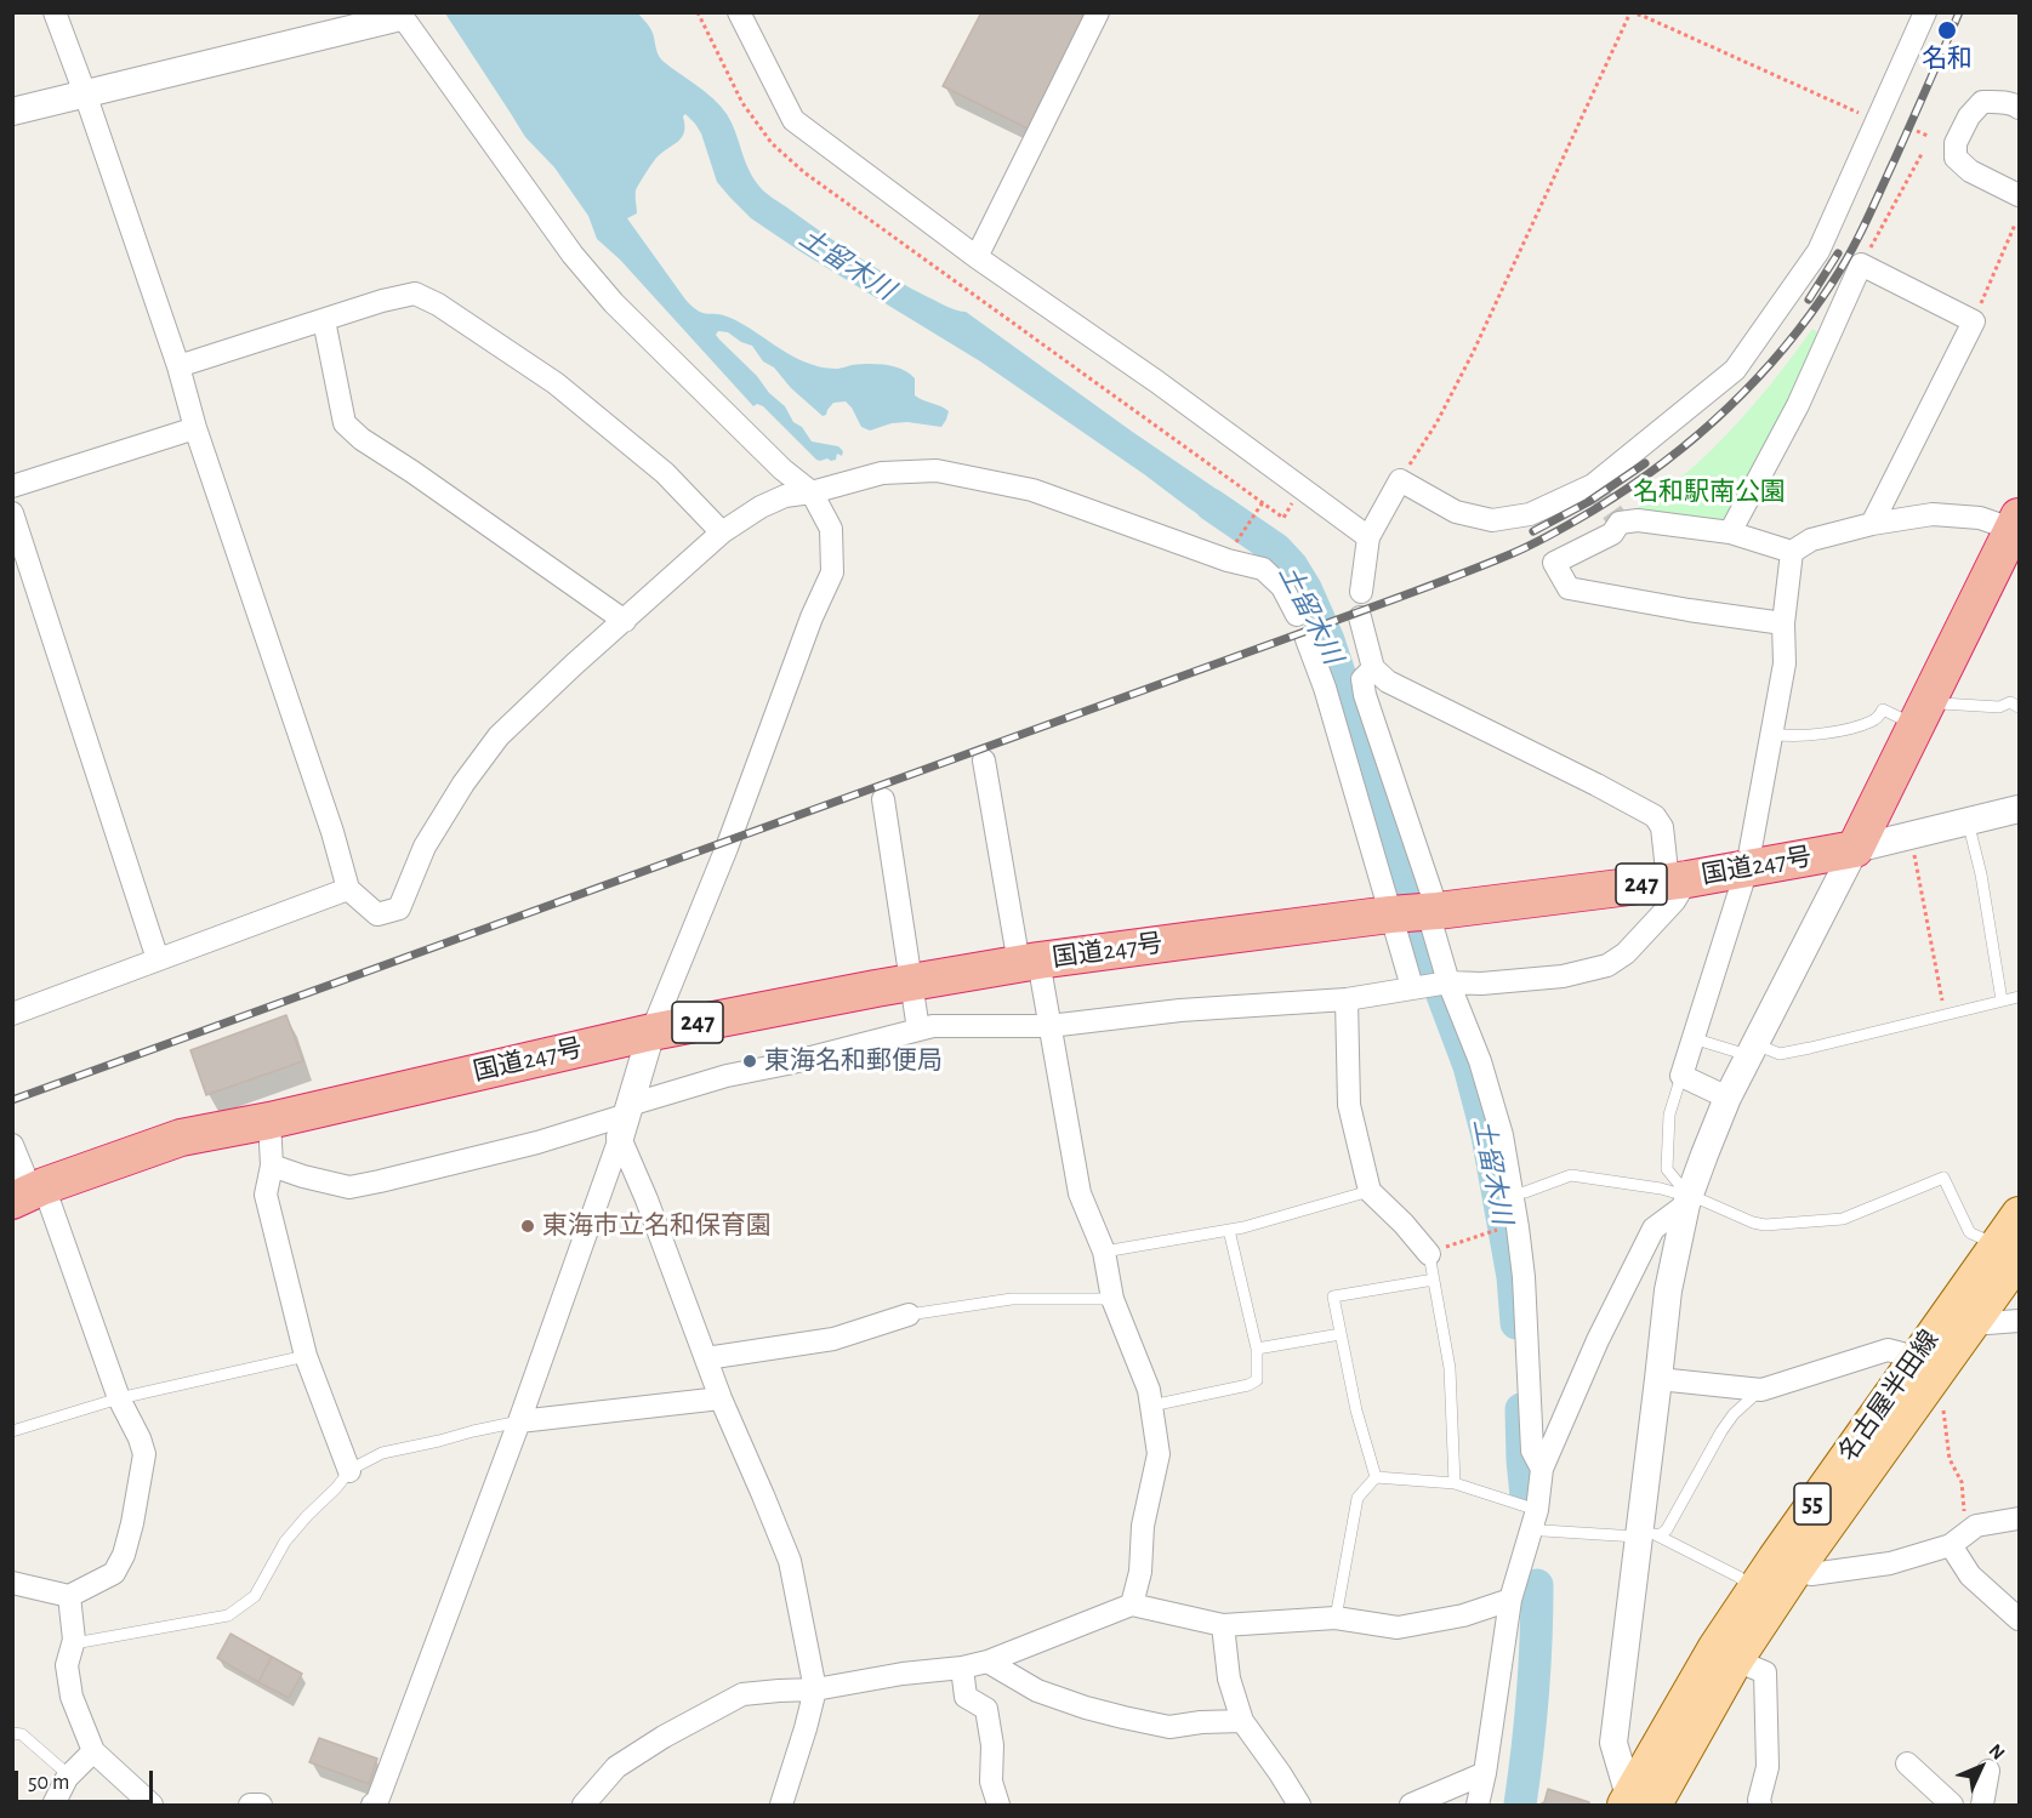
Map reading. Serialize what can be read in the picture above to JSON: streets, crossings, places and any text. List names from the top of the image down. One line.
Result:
{"streets":{"highway":["国道247号","247"],"main road":["名古屋半田線","55"]},"water":["土留木川"],"parks":["名和駅南公園"],"places":["名和","東海名和郵便局","東海市立名和保育園"],"scale_bar":"50 m","north":"top right"}
